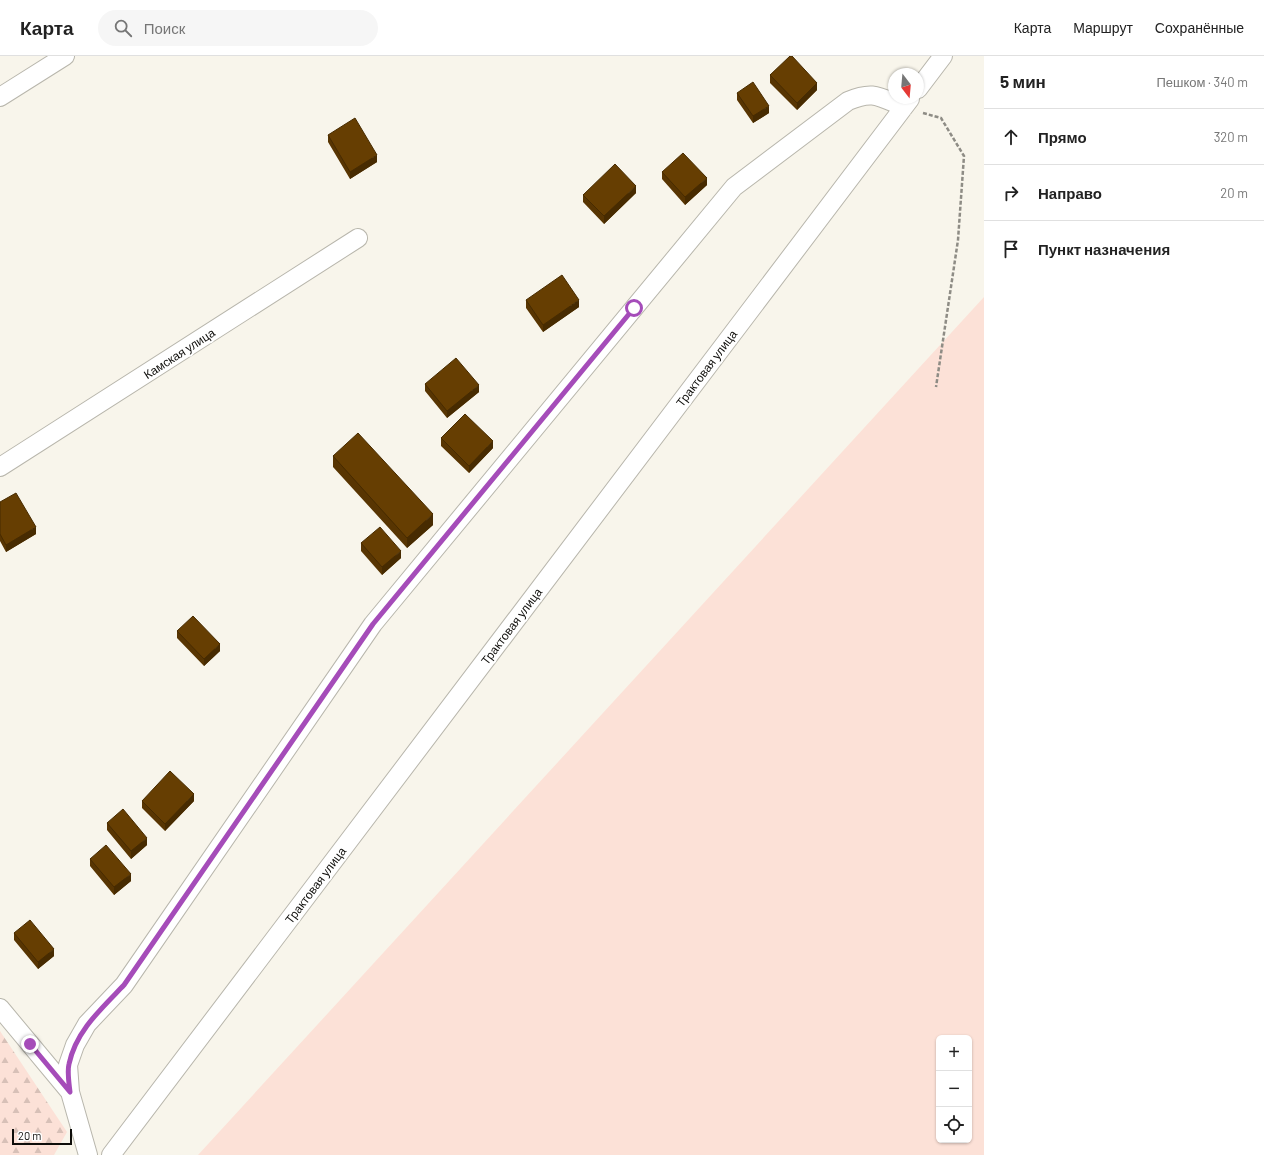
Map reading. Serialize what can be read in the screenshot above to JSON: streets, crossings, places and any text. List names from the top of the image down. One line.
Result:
{"streets":{"street":["Камская улица","Трактовая улица"]},"scale_bar":"20 m","north":"bottom","page":{"header":"Карта","search":"Поиск","nav":["Карта","Маршрут","Сохранённые"],"heading":["5 мин","Пешком · 340 m"],"list":[["Прямо","320 m"],["Направо","20 m"],"Пункт назначения"],"map_buttons":["+","−"],"scale":"20 m"}}
